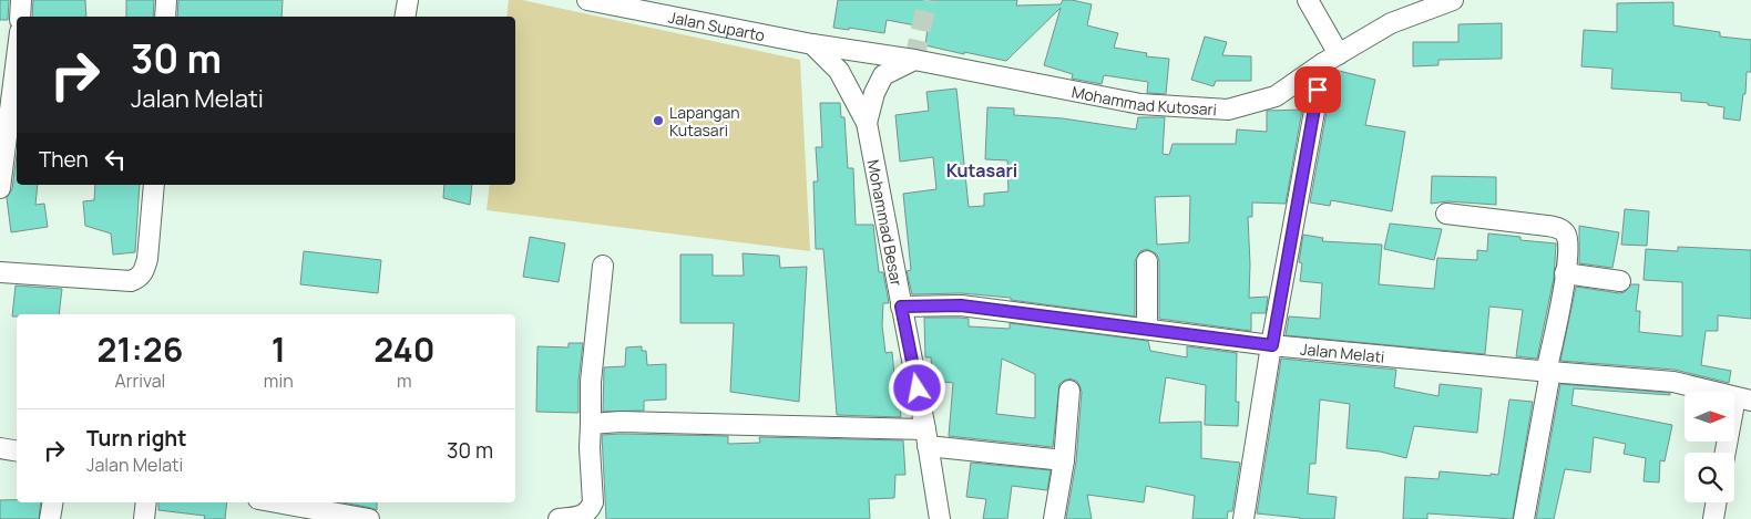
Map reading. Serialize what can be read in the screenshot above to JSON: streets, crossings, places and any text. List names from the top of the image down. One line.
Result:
{"streets":{"street":["Jalan Suparto","Mohammad Kutosari","Mohammad Besar","Jalan Melati"]},"crossings":[["Jalan Suparto","Mohammad Kutosari"],["Mohammad Besar","Jalan Melati"]],"districts":["Kutasari"],"places":["Lapangan Kutasari"],"north":"right","page":{"turn":["30 m","Jalan Melati"],"then":"Then","eta":["21:26","Arrival","1","min","240","m"],"list":[{"name":"Turn right","note":"Jalan Melati","value":"30 m"}]}}
